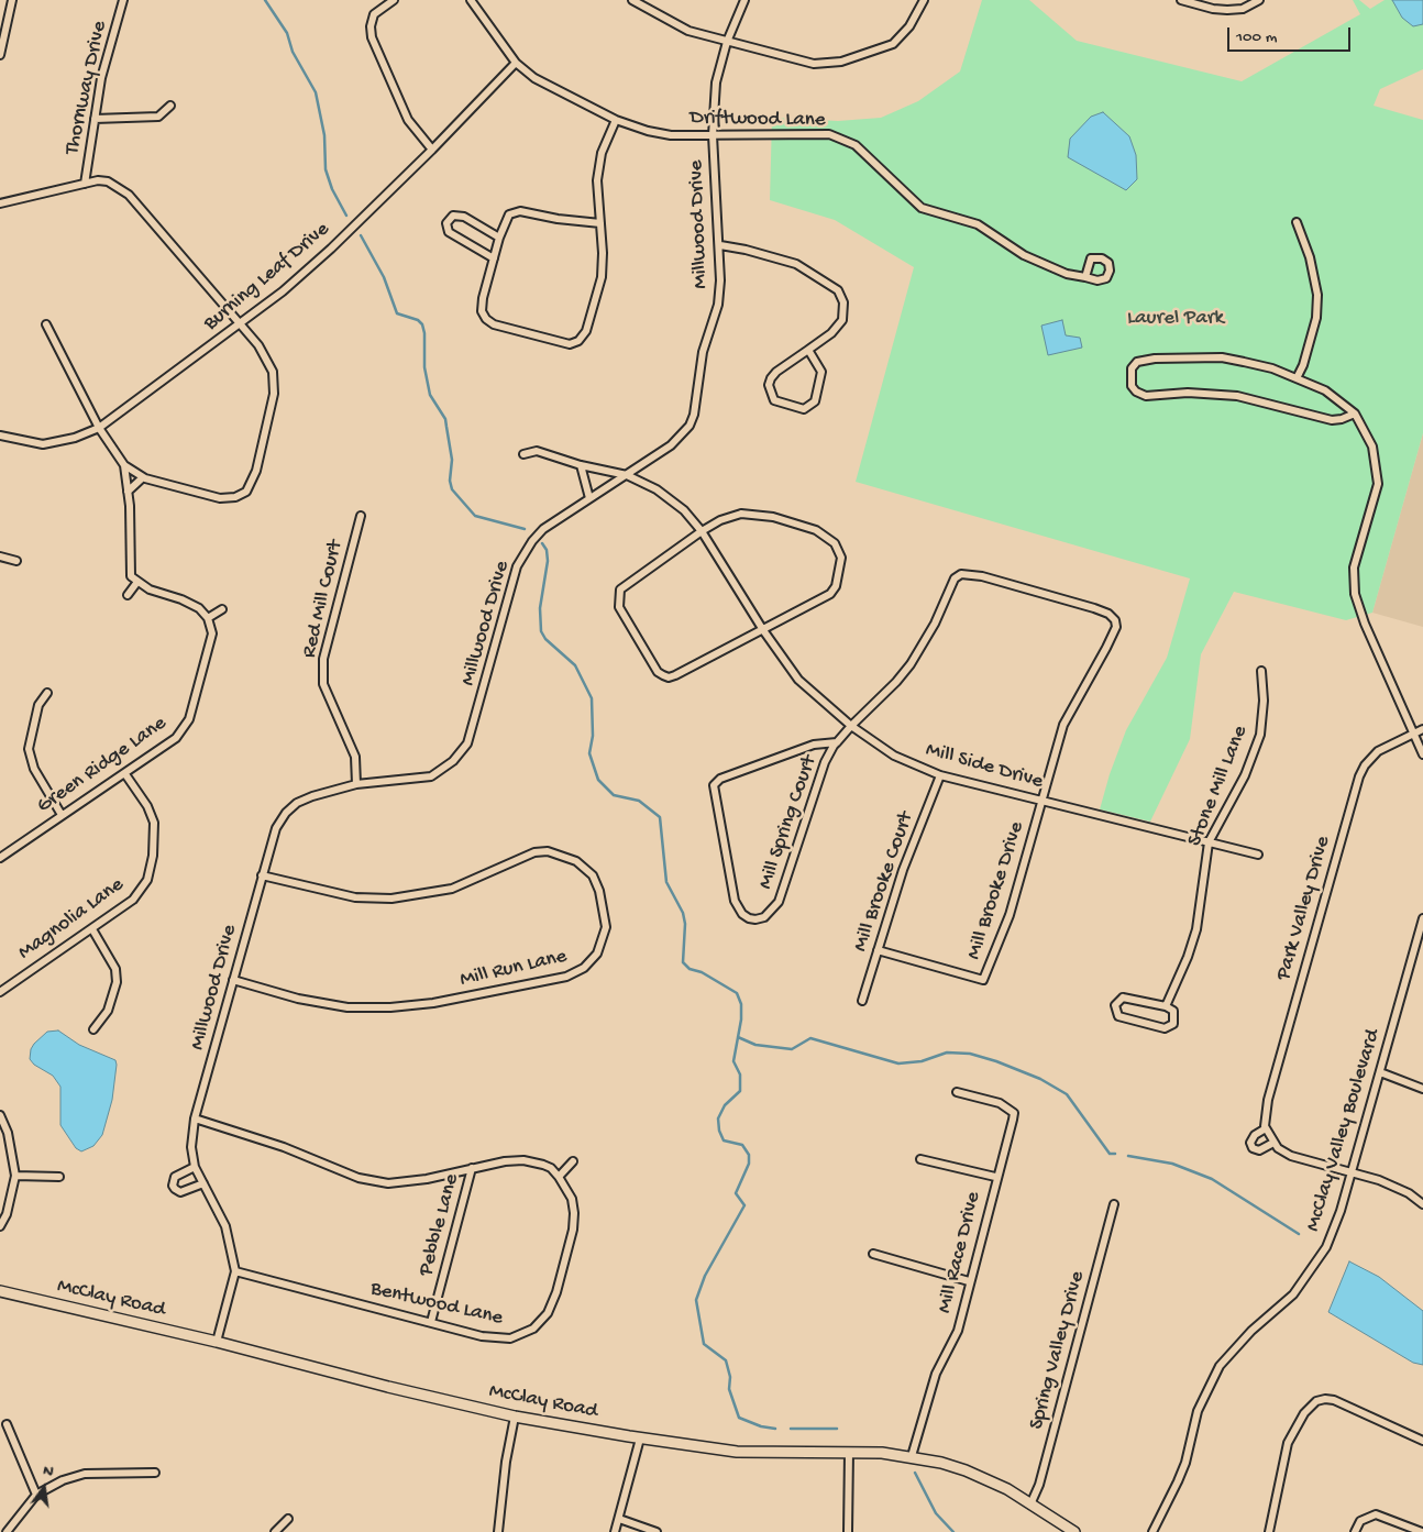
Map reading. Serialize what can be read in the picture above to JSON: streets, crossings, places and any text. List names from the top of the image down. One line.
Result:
{"streets":{"main road":["McClay Road"],"street":["Thornway Drive","Driftwood Lane","Millwood Drive","Burning Leaf Drive","Red Mill Court","Green Ridge Lane","Mill Side Drive","Stone Mill Lane","Mill Spring Court","Mill Brooke Court","Mill Brooke Drive","Park Valley Drive","Magnolia Lane","Mill Run Lane","McClay Valley Boulevard","Pebble Lane","Mill Race Drive","Bentwood Lane","Spring Valley Drive"]},"crossings":[["Driftwood Lane","Millwood Drive"],["Driftwood Lane","Burning Leaf Drive"],["Millwood Drive","Red Mill Court"],["Millwood Drive","Mill Side Drive"],["Millwood Drive","Mill Run Lane"],["Millwood Drive","McClay Road"],["Millwood Drive","Bentwood Lane"],["Green Ridge Lane","Magnolia Lane"],["Mill Side Drive","Stone Mill Lane"],["Mill Side Drive","Mill Spring Court"],["Mill Side Drive","Mill Brooke Court"],["Mill Side Drive","Mill Brooke Drive"],["Mill Spring Court","Mill Brooke Drive"],["Mill Brooke Court","Mill Brooke Drive"],["Pebble Lane","Bentwood Lane"],["Mill Race Drive","McClay Road"],["McClay Road","Spring Valley Drive"]],"parks":["Laurel Park"],"scale_bar":"100 m","north":"top"}
